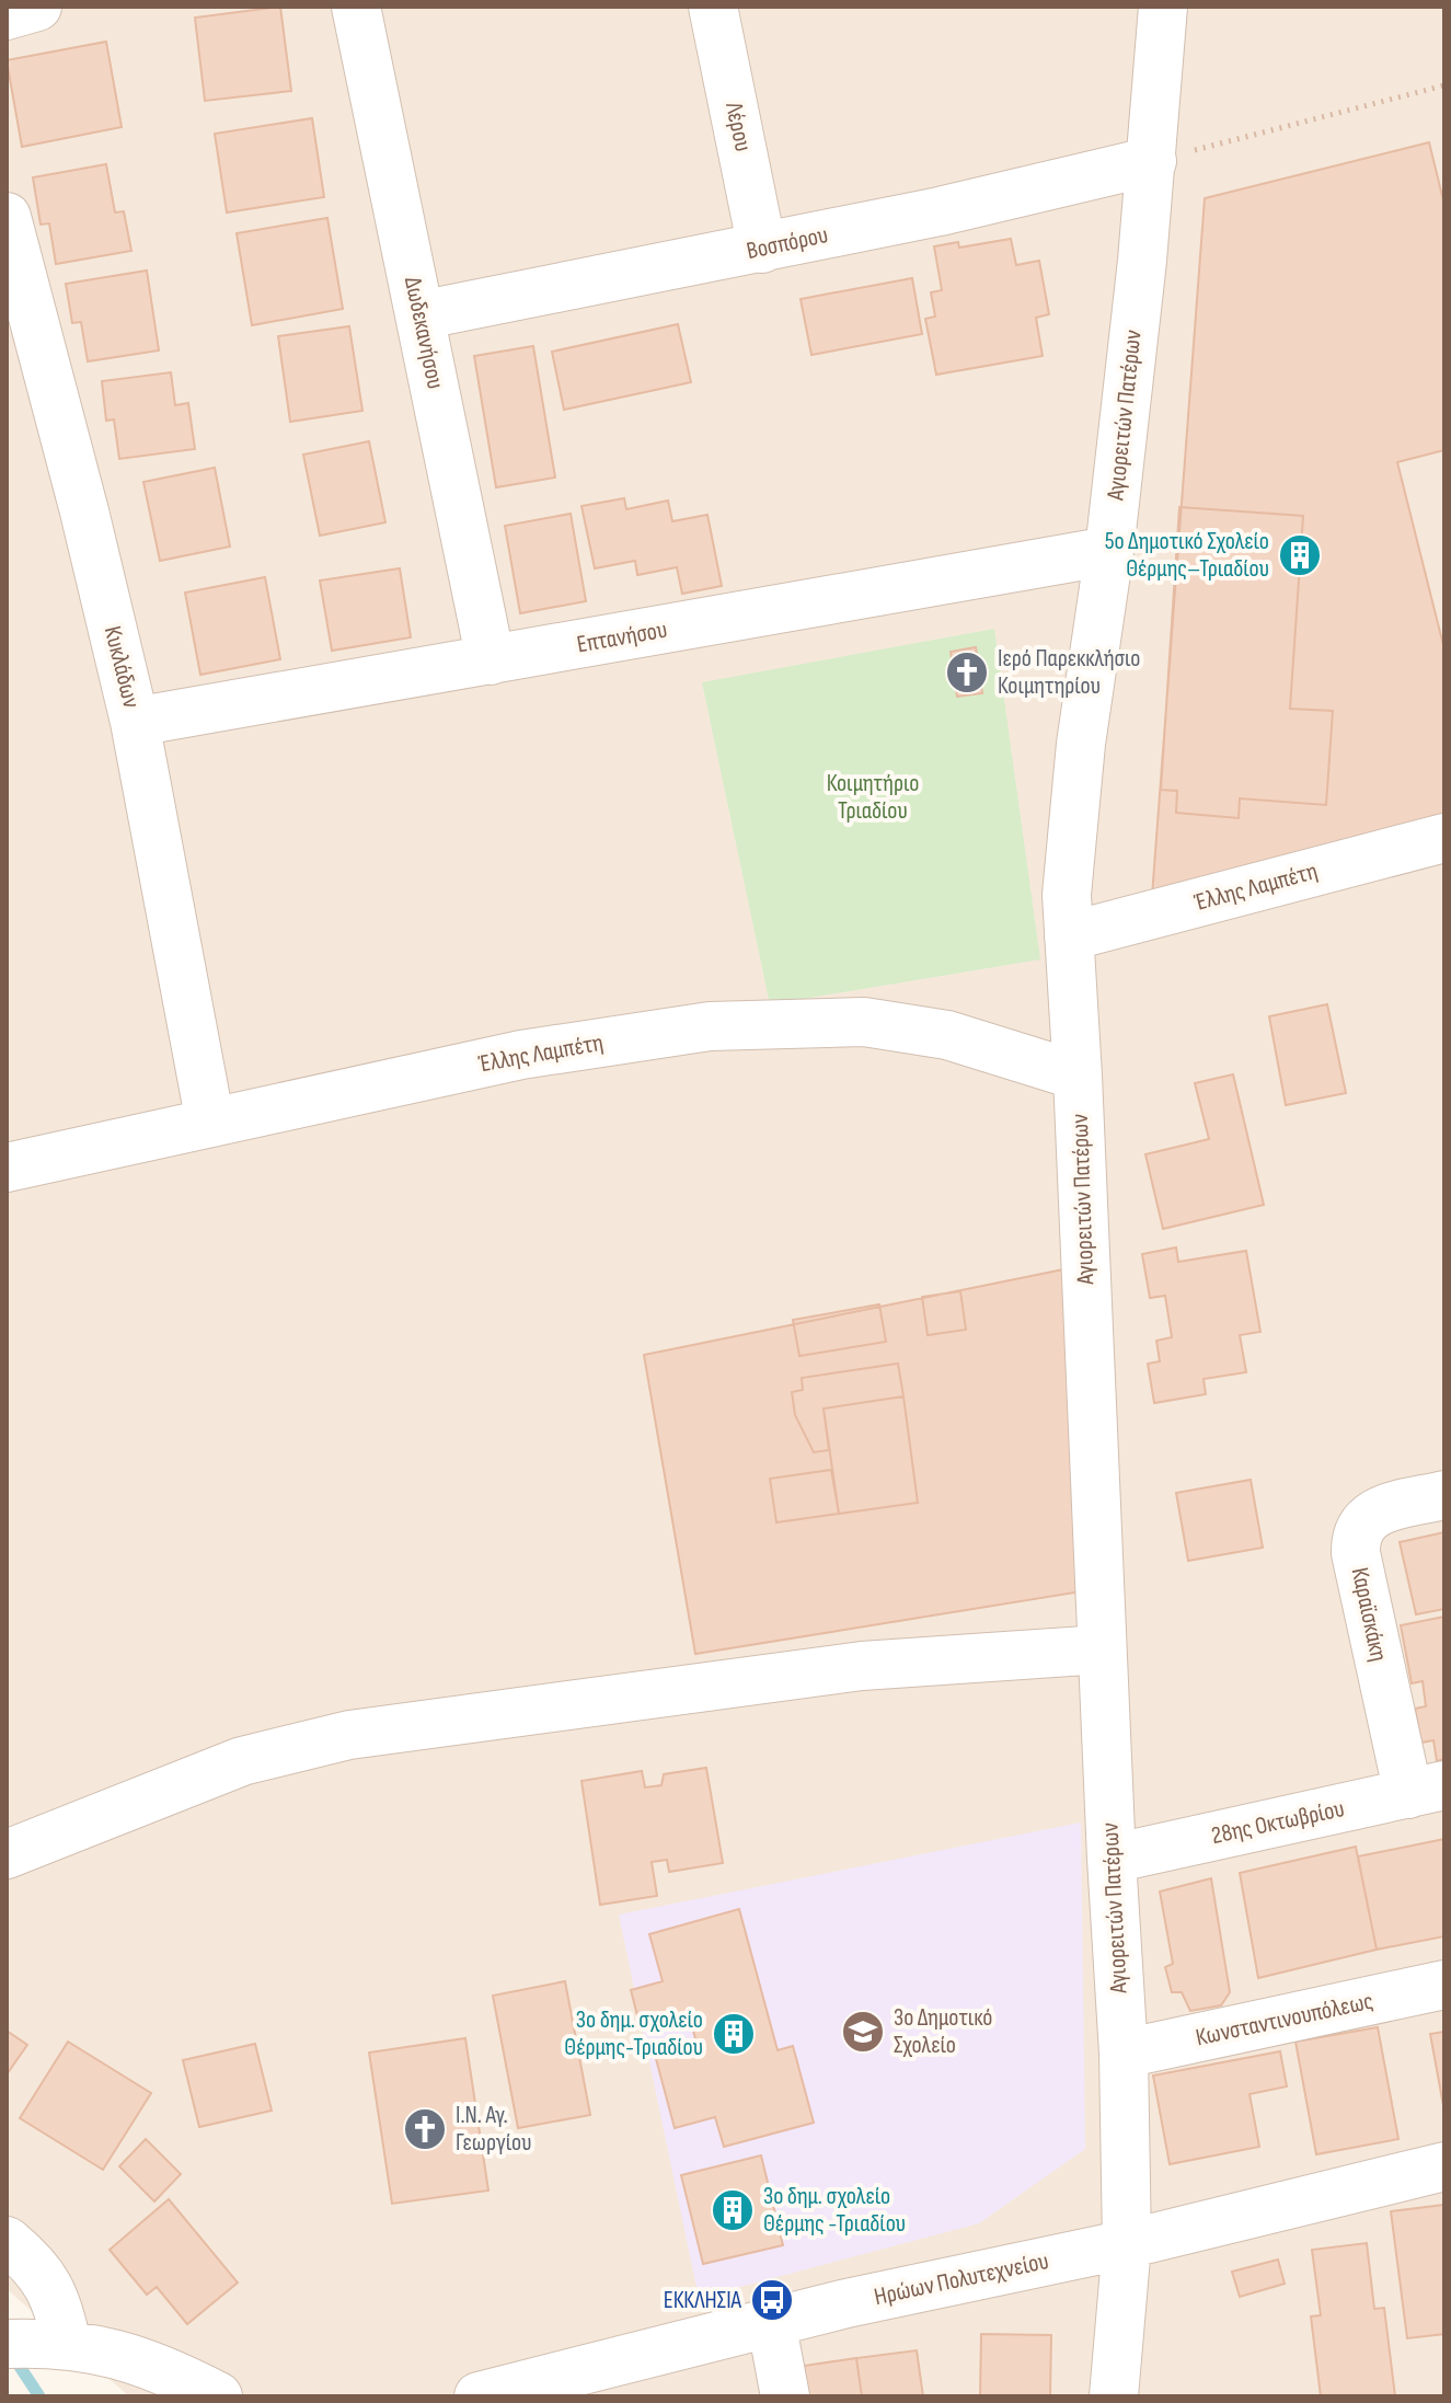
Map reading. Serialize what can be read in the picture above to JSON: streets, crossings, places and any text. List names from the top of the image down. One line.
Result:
{"streets":{"street":["Λέρου","Βοσπόρου","Δωδεκανήσου","Αγιορειτών Πατέρων","Επτανήσου","Κυκλάδων","Έλλης Λαμπέτη","Καραϊσκάκη","28ης Οκτωβρίου","Κωνσταντινουπόλεως","Ηρώων Πολυτεχνείου"]},"crossings":[["Λέρου","Βοσπόρου"],["Βοσπόρου","Δωδεκανήσου"],["Βοσπόρου","Αγιορειτών Πατέρων"],["Δωδεκανήσου","Επτανήσου"],["Αγιορειτών Πατέρων","Επτανήσου"],["Αγιορειτών Πατέρων","Έλλης Λαμπέτη"],["Αγιορειτών Πατέρων","28ης Οκτωβρίου"],["Αγιορειτών Πατέρων","Κωνσταντινουπόλεως"],["Αγιορειτών Πατέρων","Ηρώων Πολυτεχνείου"],["Επτανήσου","Κυκλάδων"],["Κυκλάδων","Έλλης Λαμπέτη"],["Καραϊσκάκη","28ης Οκτωβρίου"]],"parks":["Κοιμητήριο Τριαδίου"],"places":{"building":["5ο Δημοτικό Σχολείο Θέρμης–Τριαδίου","3ο δημ. σχολείο Θέρμης-Τριαδίου","3ο δημ. σχολείο Θέρμης -Τριαδίου"],"church":["Ιερό Παρεκκλήσιο Κοιμητηρίου","Ι.Ν. Αγ. Γεωργίου"],"school or university":["3ο Δημοτικό Σχολείο"],"bus stop":["ΕΚΚΛΗΣΙΑ"]}}
